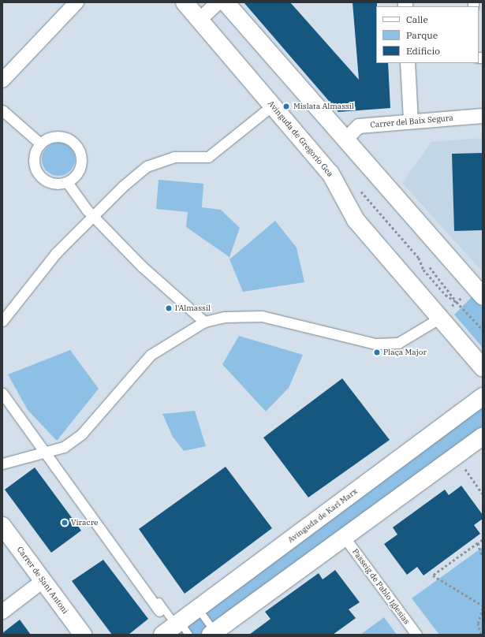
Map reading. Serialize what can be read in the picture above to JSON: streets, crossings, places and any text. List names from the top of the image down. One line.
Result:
{"streets":{"street":["Carrer del Baix Segura","Avinguda de Gregorio Gea","Avinguda de Karl Marx","Carrer de Sant Antoni","Passeig de Pablo Iglesias"]},"places":["Mislata Almassil","l'Almassil","Plaça Major","Viracre"],"legend":["Calle","Parque","Edificio"]}
